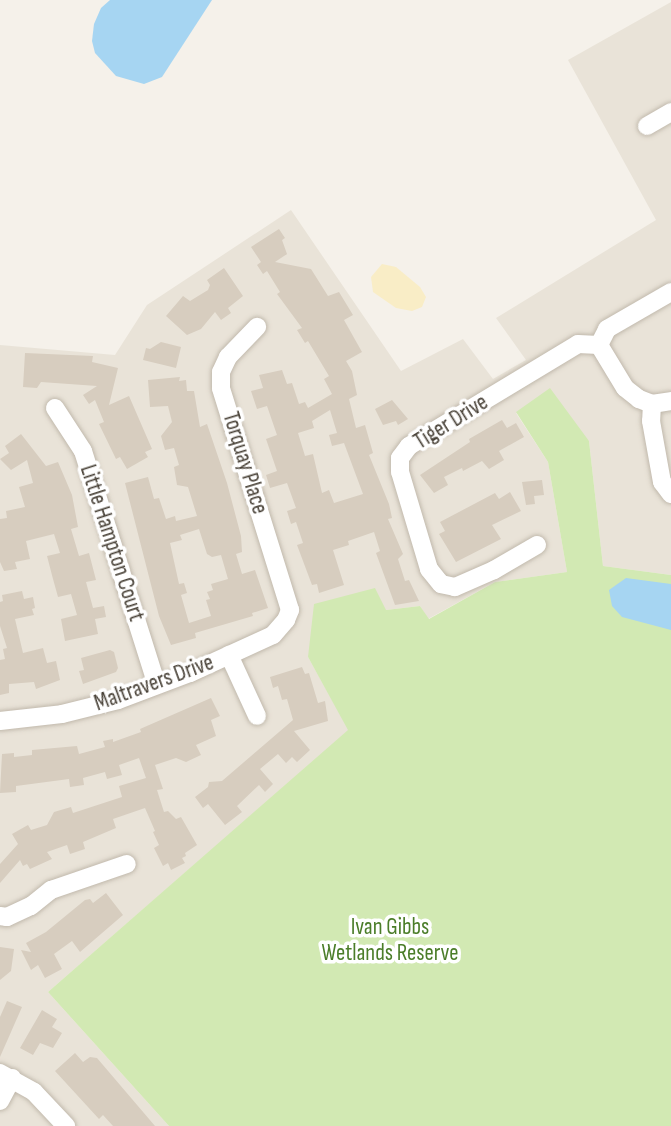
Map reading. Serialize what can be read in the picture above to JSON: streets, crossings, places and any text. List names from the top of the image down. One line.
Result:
{"streets":{"street":["Tiger Drive","Torquay Place","Little Hampton Court","Maltravers Drive"]},"crossings":[["Torquay Place","Maltravers Drive"],["Little Hampton Court","Maltravers Drive"]],"parks":["Ivan Gibbs Wetlands Reserve"]}
